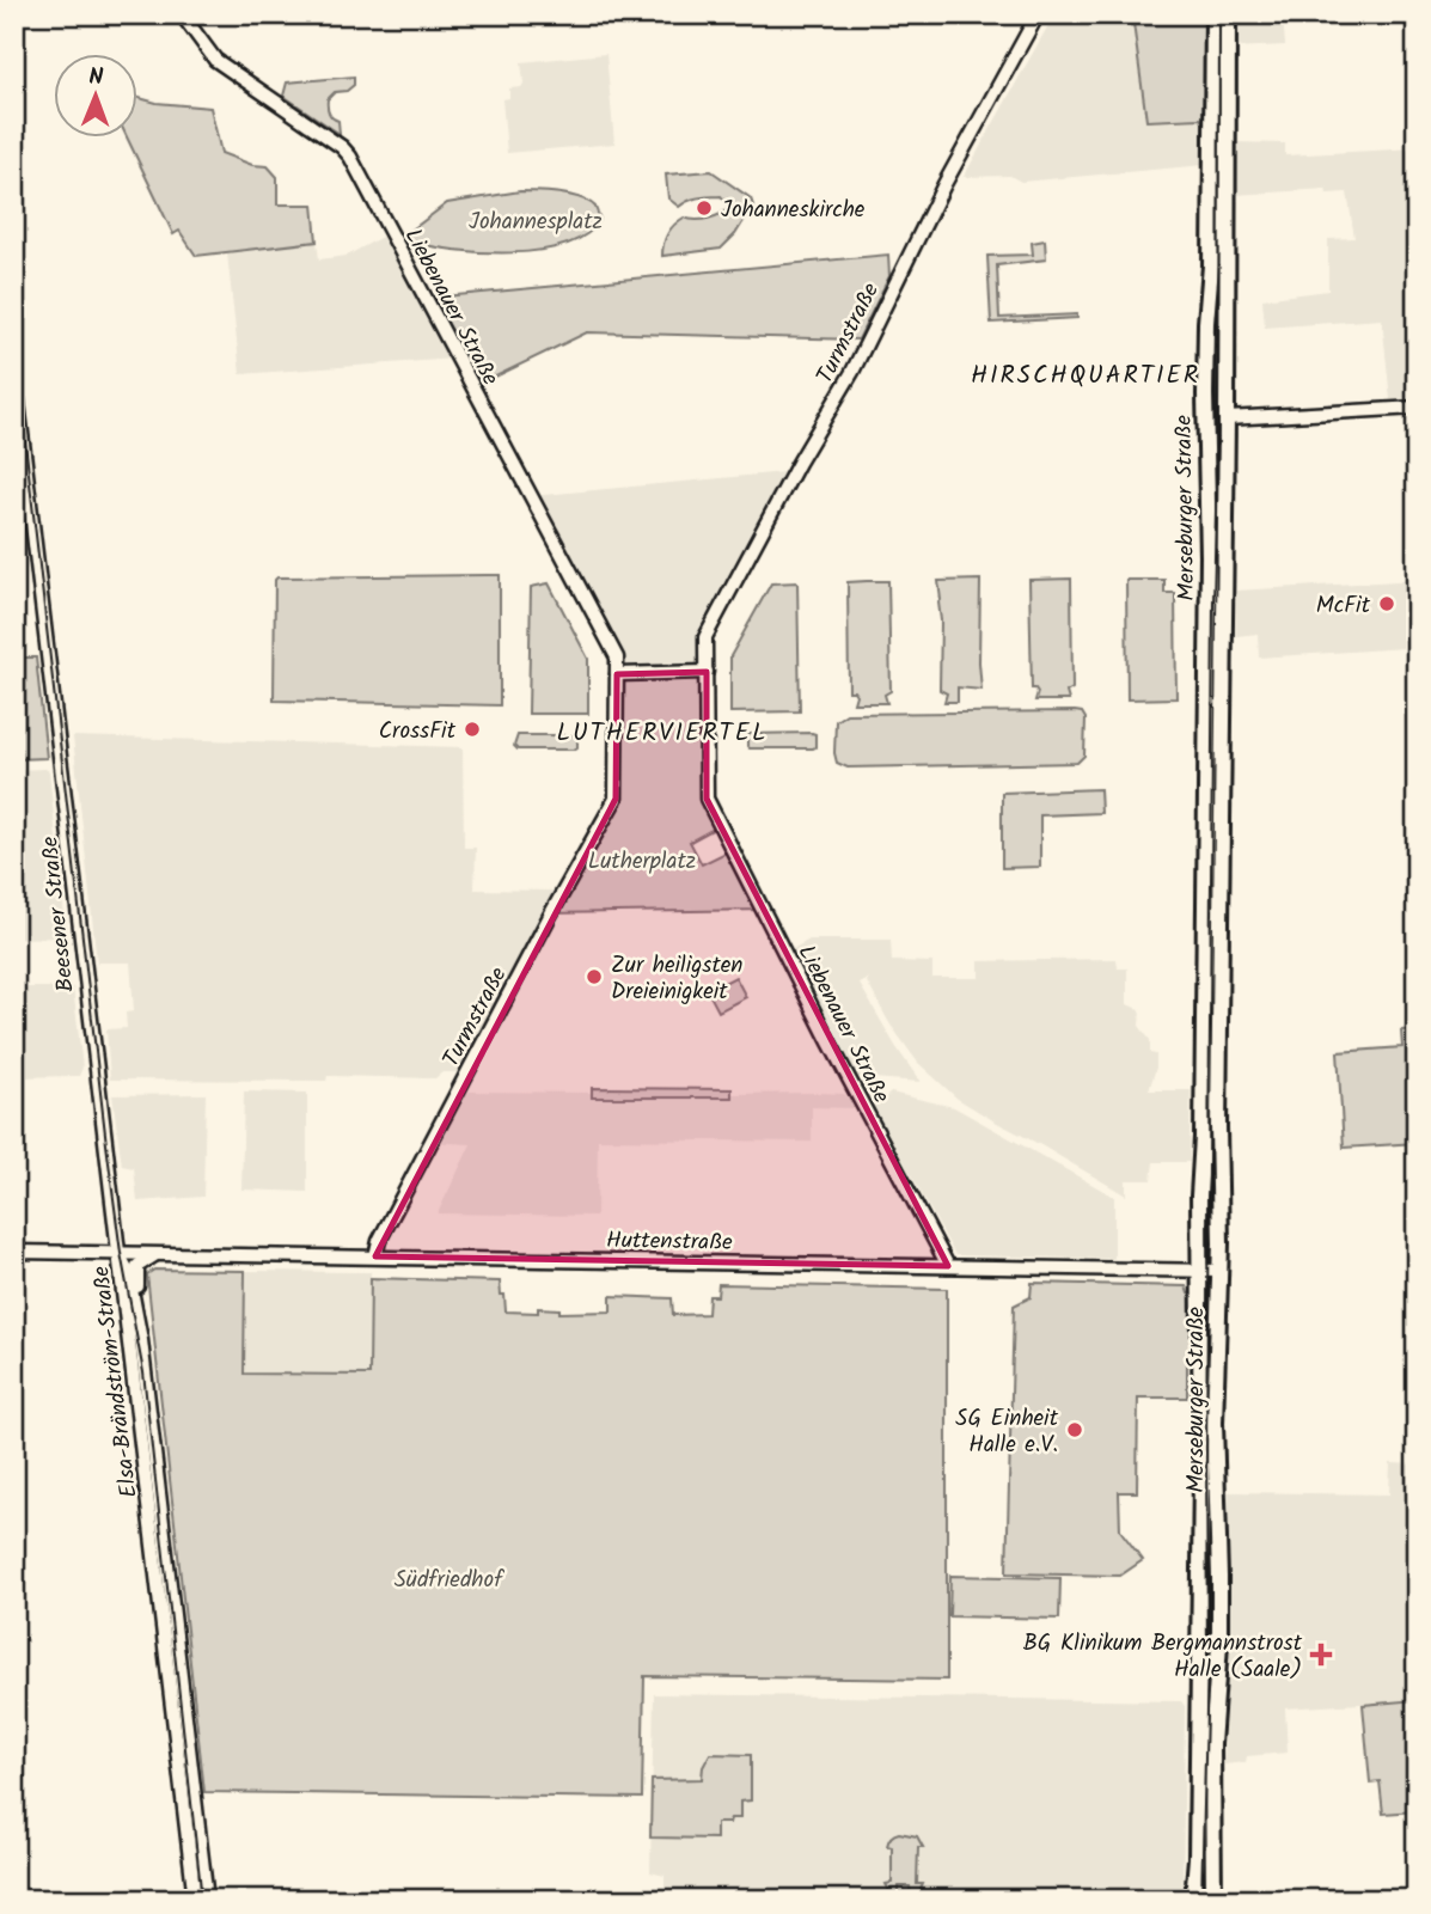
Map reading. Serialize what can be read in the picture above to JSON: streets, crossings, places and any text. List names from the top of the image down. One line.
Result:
{"streets":{"main road":["Merseburger Straße"],"street":["Liebenauer Straße","Turmstraße","Beesener Straße","Huttenstraße","Elsa-Brändström-Straße"]},"crossings":[["Liebenauer Straße","Turmstraße"],["Liebenauer Straße","Huttenstraße"],["Turmstraße","Huttenstraße"],["Merseburger Straße","Huttenstraße"],["Beesener Straße","Huttenstraße"],["Beesener Straße","Elsa-Brändström-Straße"],["Huttenstraße","Elsa-Brändström-Straße"]],"districts":["HIRSCHQUARTIER","LUTHERVIERTEL"],"parks":["Johannesplatz","Lutherplatz","Südfriedhof"],"places":{"other":["Johanneskirche","McFit","CrossFit","Zur heiligsten Dreieinigkeit","SG Einheit Halle e.V."],"health":["BG Klinikum Bergmannstrost Halle (Saale)"]},"north":"top"}
